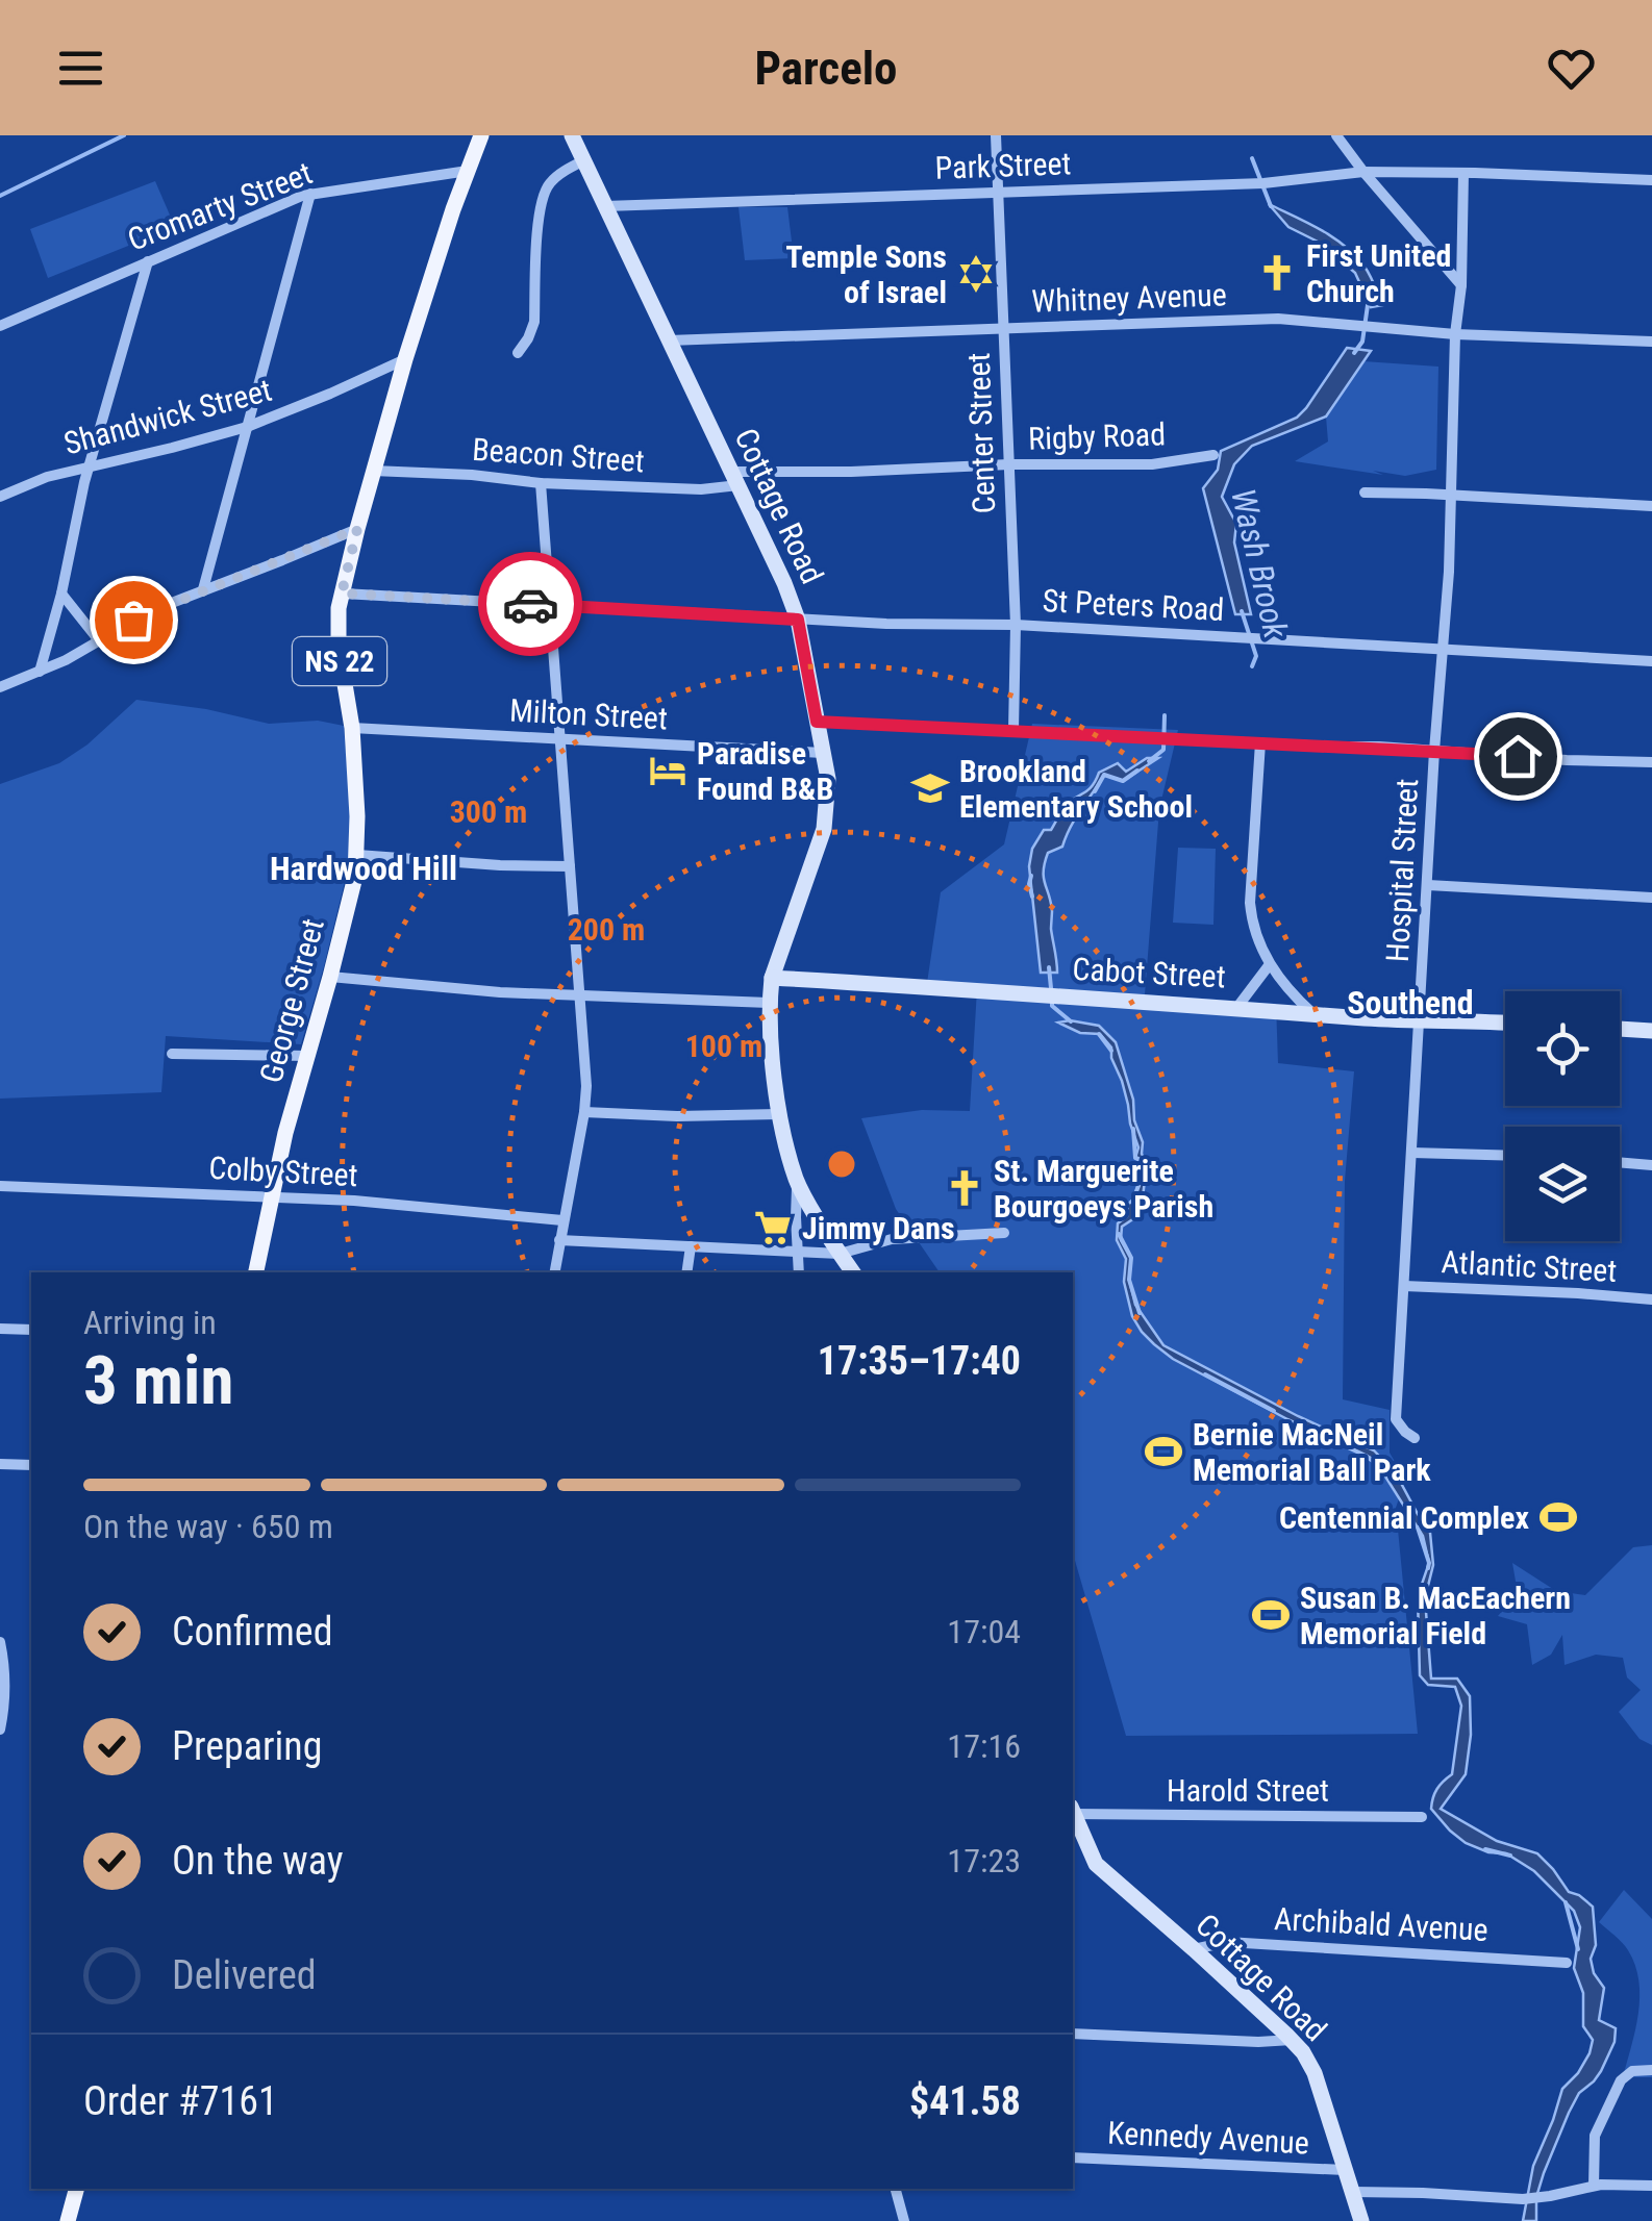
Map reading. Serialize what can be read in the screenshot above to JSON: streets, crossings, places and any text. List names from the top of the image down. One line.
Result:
{"streets":{"main road":["Cottage Road","NS 22","Cabot Street","George Street"],"street":["Park Street","Cromarty Street","Whitney Avenue","Shandwick Street","Center Street","Rigby Road","Beacon Street","St Peters Road","Milton Street","Hospital Street","Colby Street","Atlantic Street","Harold Street","Archibald Avenue","Kennedy Avenue"]},"crossings":[["Park Street","Center Street"],["Park Street","Cottage Road"],["Park Street","Hospital Street"],["Cromarty Street","George Street"],["Whitney Avenue","Center Street"],["Whitney Avenue","Cottage Road"],["Whitney Avenue","Hospital Street"],["Shandwick Street","George Street"],["Center Street","Rigby Road"],["Center Street","St Peters Road"],["Rigby Road","Beacon Street"],["Rigby Road","Cottage Road"],["Beacon Street","Cottage Road"],["Beacon Street","George Street"],["Cottage Road","St Peters Road"],["Cottage Road","Milton Street"],["Cottage Road","Cabot Street"],["Cottage Road","Archibald Avenue"],["Cottage Road","Kennedy Avenue"],["St Peters Road","Hospital Street"],["St Peters Road","George Street"],["Milton Street","George Street"],["Hospital Street","Cabot Street"],["Hospital Street","Atlantic Street"],["George Street","Colby Street"]],"districts":["Hardwood Hill","Southend"],"water":["Wash Brook"],"places":{"church":["First United Church","St. Marguerite Bourgoeys Parish"],"synagogue":["Temple Sons of Israel"],"hotel":["Paradise Found B&B"],"school or university":["Brookland Elementary School"],"supermarket":["Jimmy Dans"],"sports":["Bernie MacNeil Memorial Ball Park","Centennial Complex","Susan B. MacEachern Memorial Field"]},"page":{"header":"Parcelo","heading":["3 min","Arriving in","17:35–17:40"],"panel":["Order #7161","$41.58"],"bar":"On the way · 650 m","list":[["Confirmed","17:04"],["Preparing","17:16"],["On the way","17:23"],"Delivered"]},"rings":["300 m","200 m","100 m"]}
